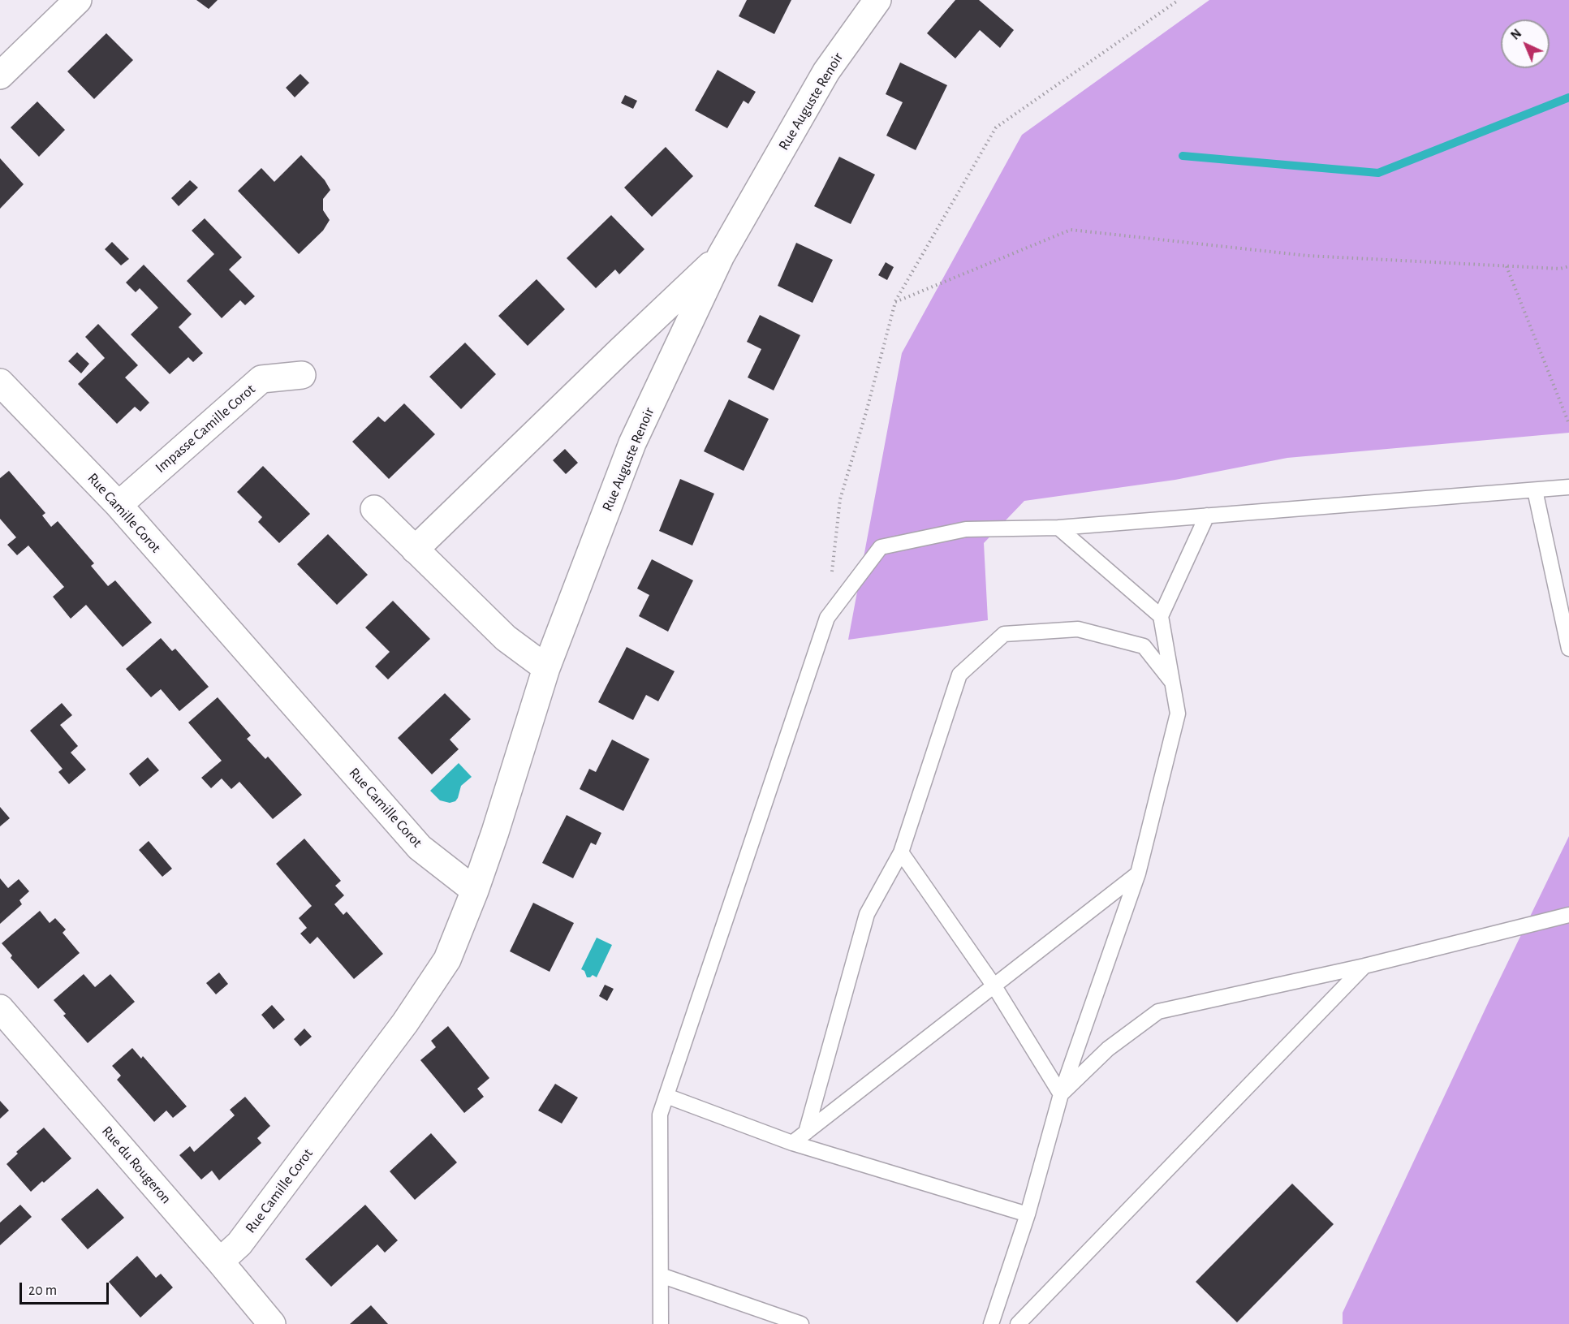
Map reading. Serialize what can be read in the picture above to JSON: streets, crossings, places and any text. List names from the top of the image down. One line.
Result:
{"streets":{"street":["Rue Auguste Renoir","Impasse Camille Corot","Rue Camille Corot","Rue du Rougeron"]},"crossings":[["Rue Auguste Renoir","Rue Camille Corot"],["Impasse Camille Corot","Rue Camille Corot"],["Rue Camille Corot","Rue du Rougeron"]],"scale_bar":"20 m","north":"top left"}
